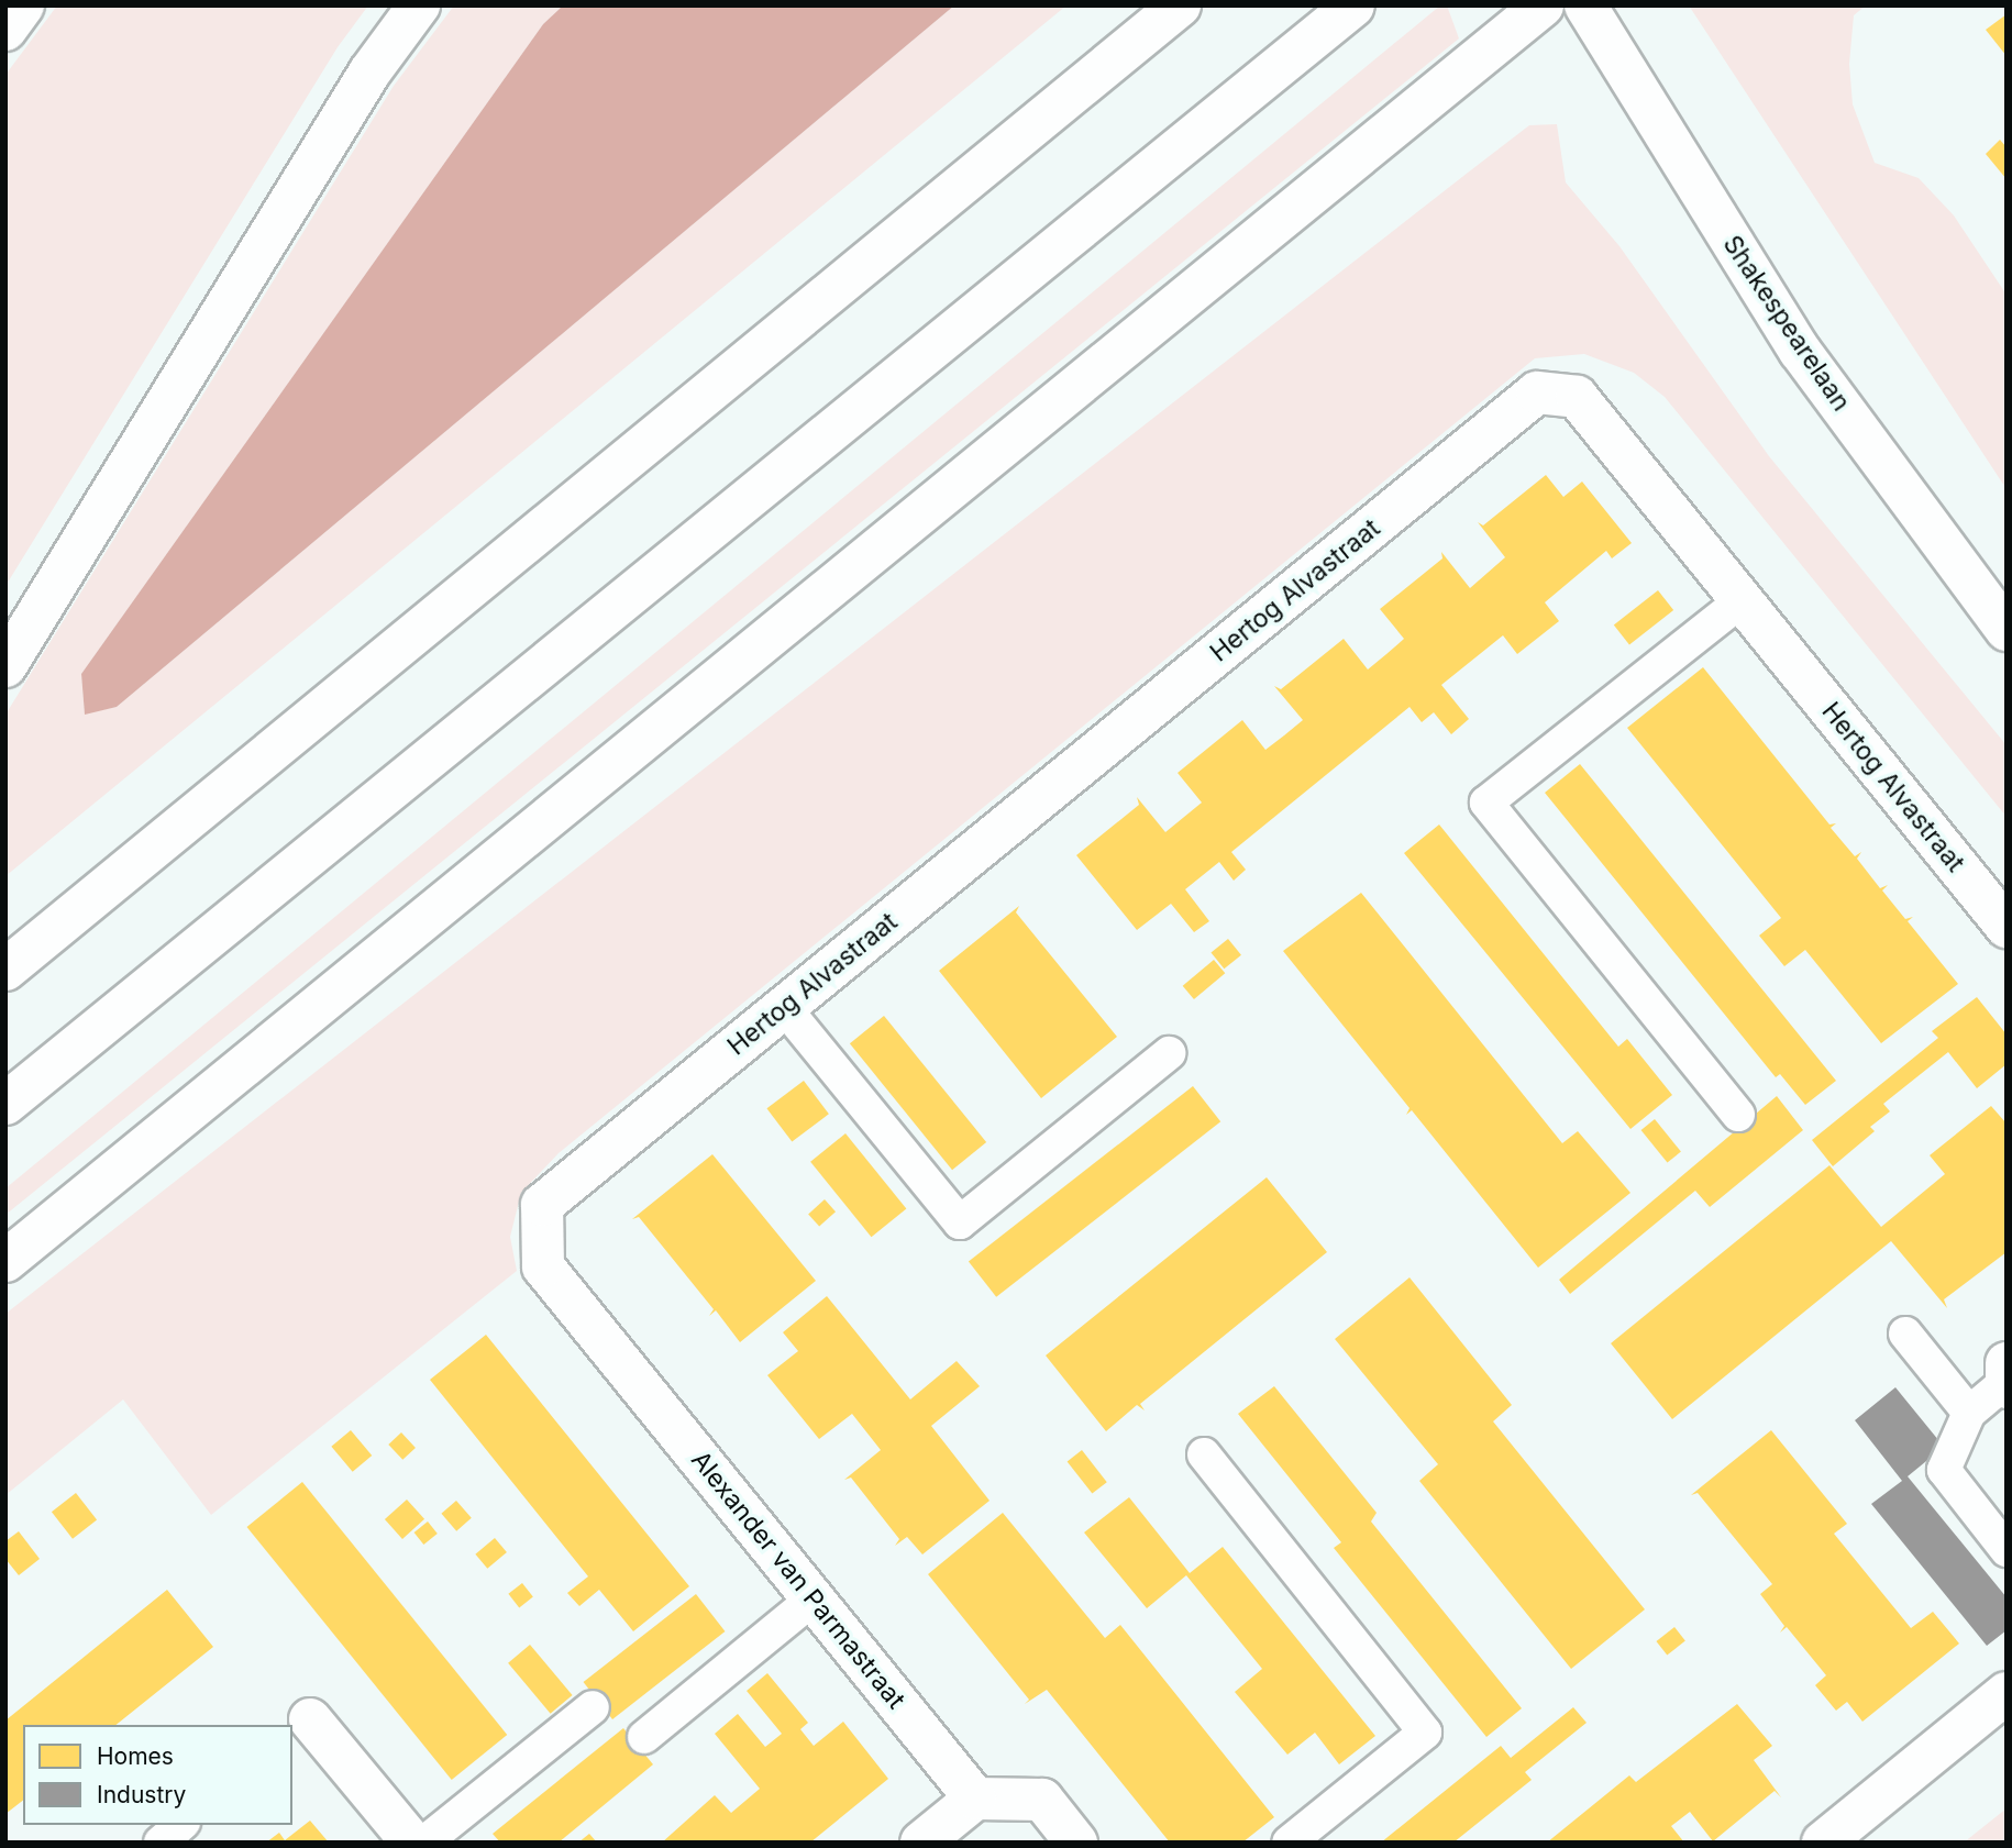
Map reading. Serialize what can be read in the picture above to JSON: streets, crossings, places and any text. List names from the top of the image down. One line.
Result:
{"streets":{"main road":["Shakespearelaan","Hertog Alvastraat","Alexander van Parmastraat"]},"crossings":[["Hertog Alvastraat","Alexander van Parmastraat"]],"legend":["Homes","Industry"]}
